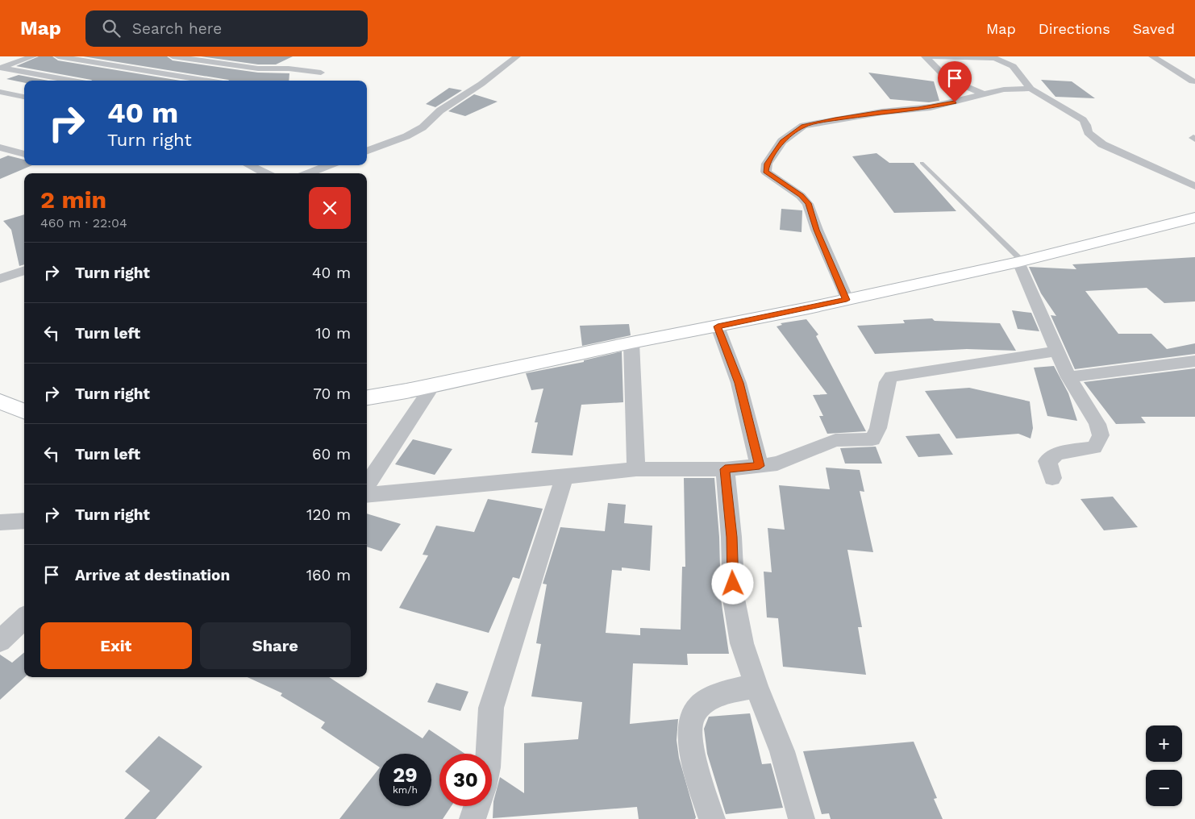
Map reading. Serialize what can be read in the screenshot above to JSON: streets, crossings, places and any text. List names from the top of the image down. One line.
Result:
{"page":{"header":"Map","search":"Search here","nav":["Map","Directions","Saved"],"turn":["40 m","Turn right"],"heading":["2 min","460 m · 22:04"],"list":[{"name":"Turn right","value":"40 m"},{"name":"Turn left","value":"10 m"},{"name":"Turn right","value":"70 m"},{"name":"Turn left","value":"60 m"},{"name":"Turn right","value":"120 m"},{"name":"Arrive at destination","value":"160 m"}],"buttons":["Exit","Share"],"map_buttons":["+","−"],"speed":"29 km/h","limit":"30"}}
